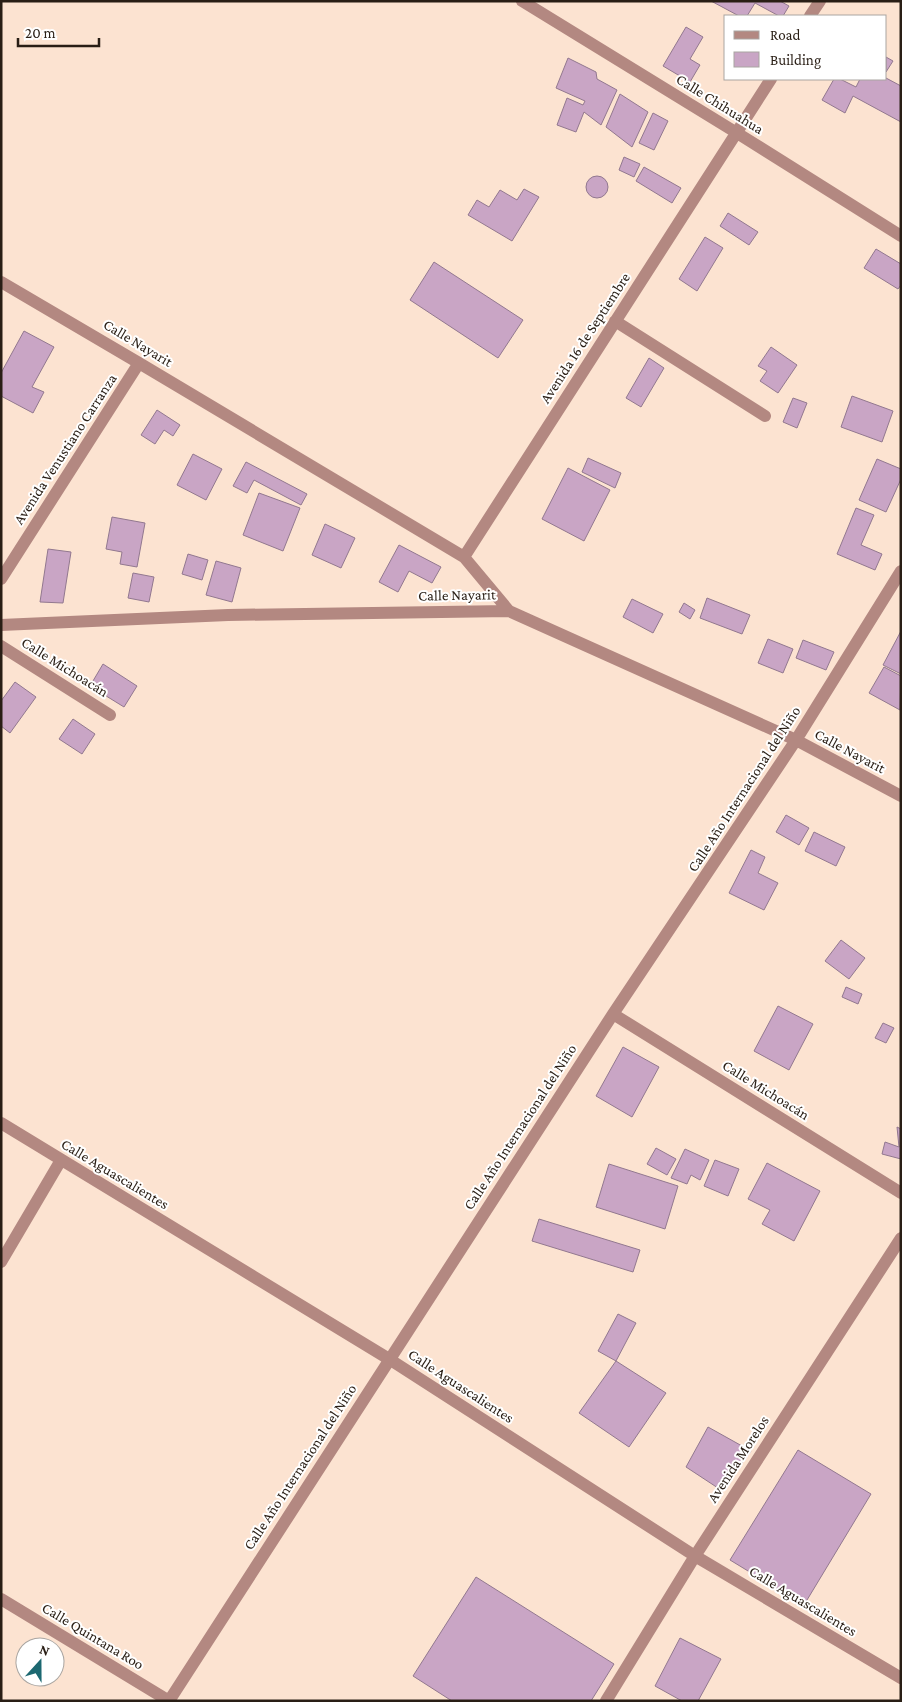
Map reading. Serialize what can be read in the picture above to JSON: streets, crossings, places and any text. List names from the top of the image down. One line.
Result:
{"streets":{"street":["Calle Chihuahua","Avenida 16 de Septiembre","Calle Nayarit","Avenida Venustiano Carranza","Calle Michoacán","Calle Año Internacional del Niño","Calle Aguascalientes","Avenida Morelos","Calle Quintana Roo"]},"crossings":[["Calle Chihuahua","Avenida 16 de Septiembre"],["Avenida 16 de Septiembre","Calle Nayarit"],["Calle Nayarit","Avenida Venustiano Carranza"],["Calle Nayarit","Calle Año Internacional del Niño"],["Calle Michoacán","Calle Año Internacional del Niño"],["Calle Año Internacional del Niño","Calle Aguascalientes"],["Calle Año Internacional del Niño","Calle Quintana Roo"],["Calle Aguascalientes","Avenida Morelos"]],"legend":["Road","Building"],"scale_bar":"20 m","north":"top"}
